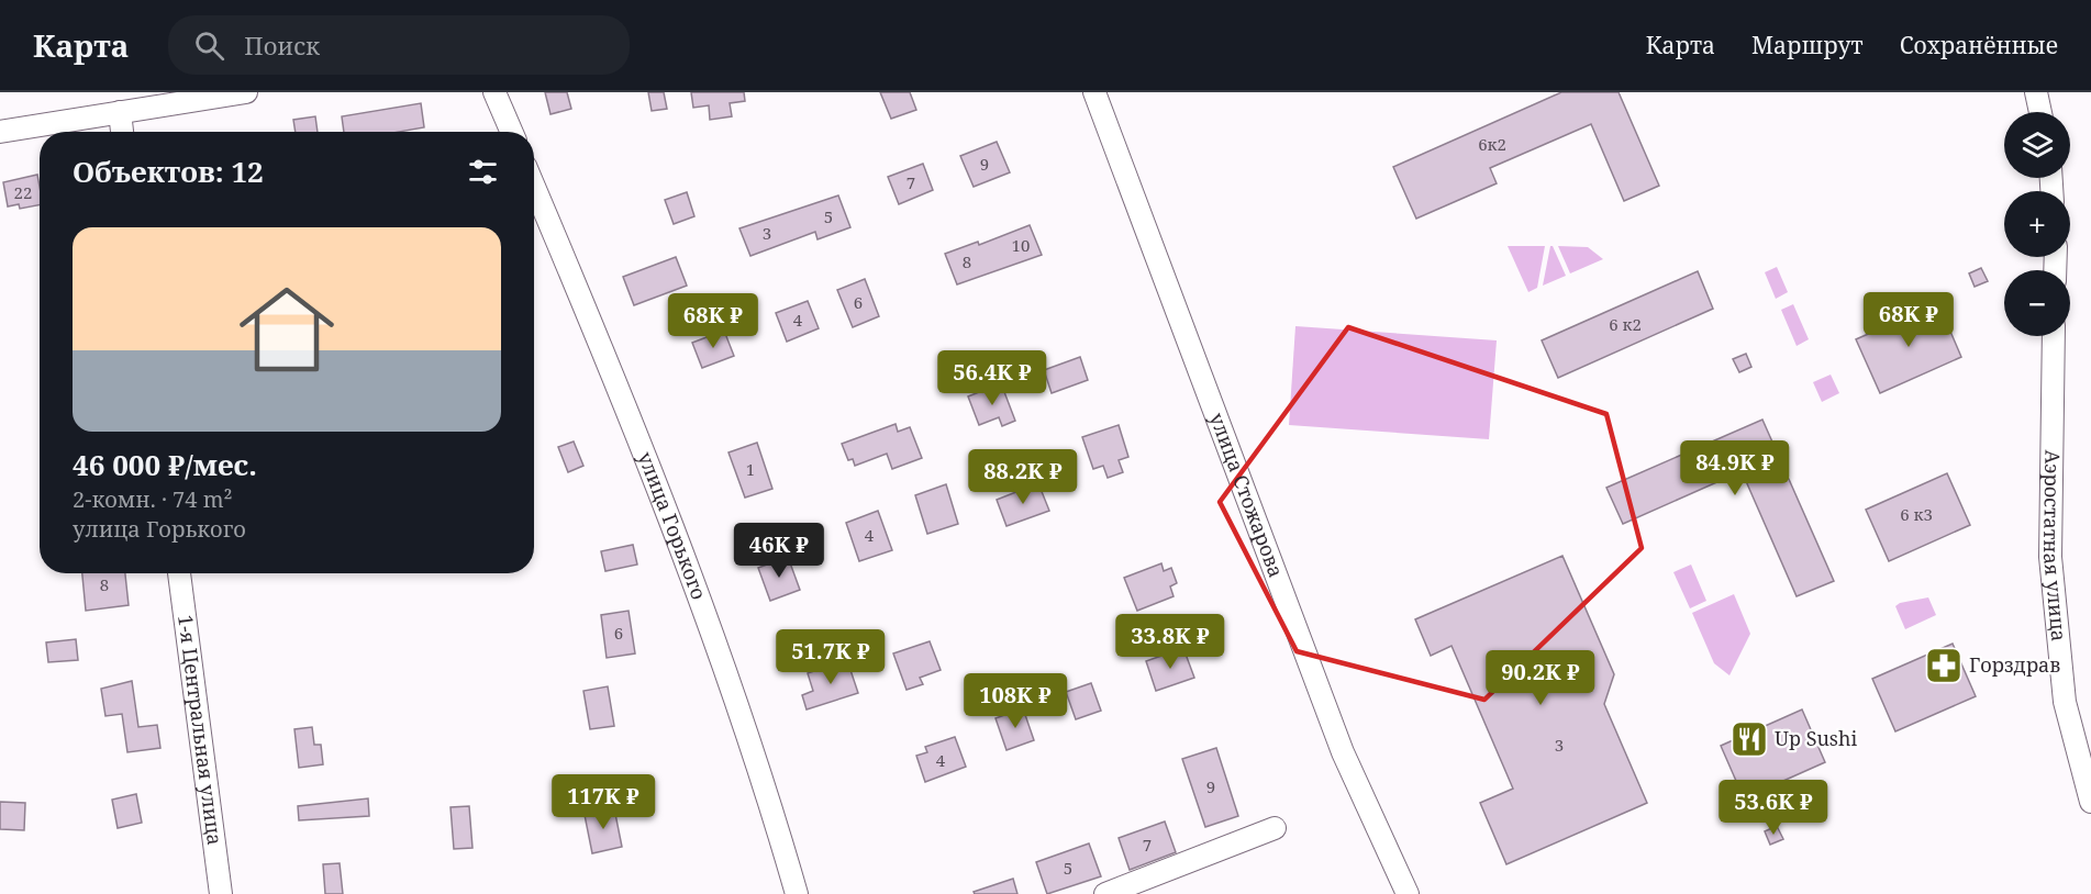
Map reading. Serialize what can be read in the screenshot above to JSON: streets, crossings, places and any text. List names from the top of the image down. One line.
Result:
{"streets":{"street":["улица Стожарова","улица Горького","Аэростатная улица","1-я Центральная улица"]},"places":{"pharmacy":["Горздрав"],"restaurant":["Up Sushi"]},"house_numbers":["6к2","9","7","22","5","3","10","8","6","4","6 к2","1","6 к3","4","8","6","3","4","9","7","5"],"page":{"header":"Карта","search":"Поиск","nav":["Карта","Маршрут","Сохранённые"],"map_buttons":["+","−"],"heading":"Объектов: 12","list":[{"name":"46 000 ₽/мес.","note":"2-комн. · 74 m² · улица Горького"}],"price":["68K ₽","68K ₽","56.4K ₽","84.9K ₽","88.2K ₽","46K ₽","33.8K ₽","51.7K ₽","90.2K ₽","108K ₽","117K ₽","53.6K ₽"]}}
